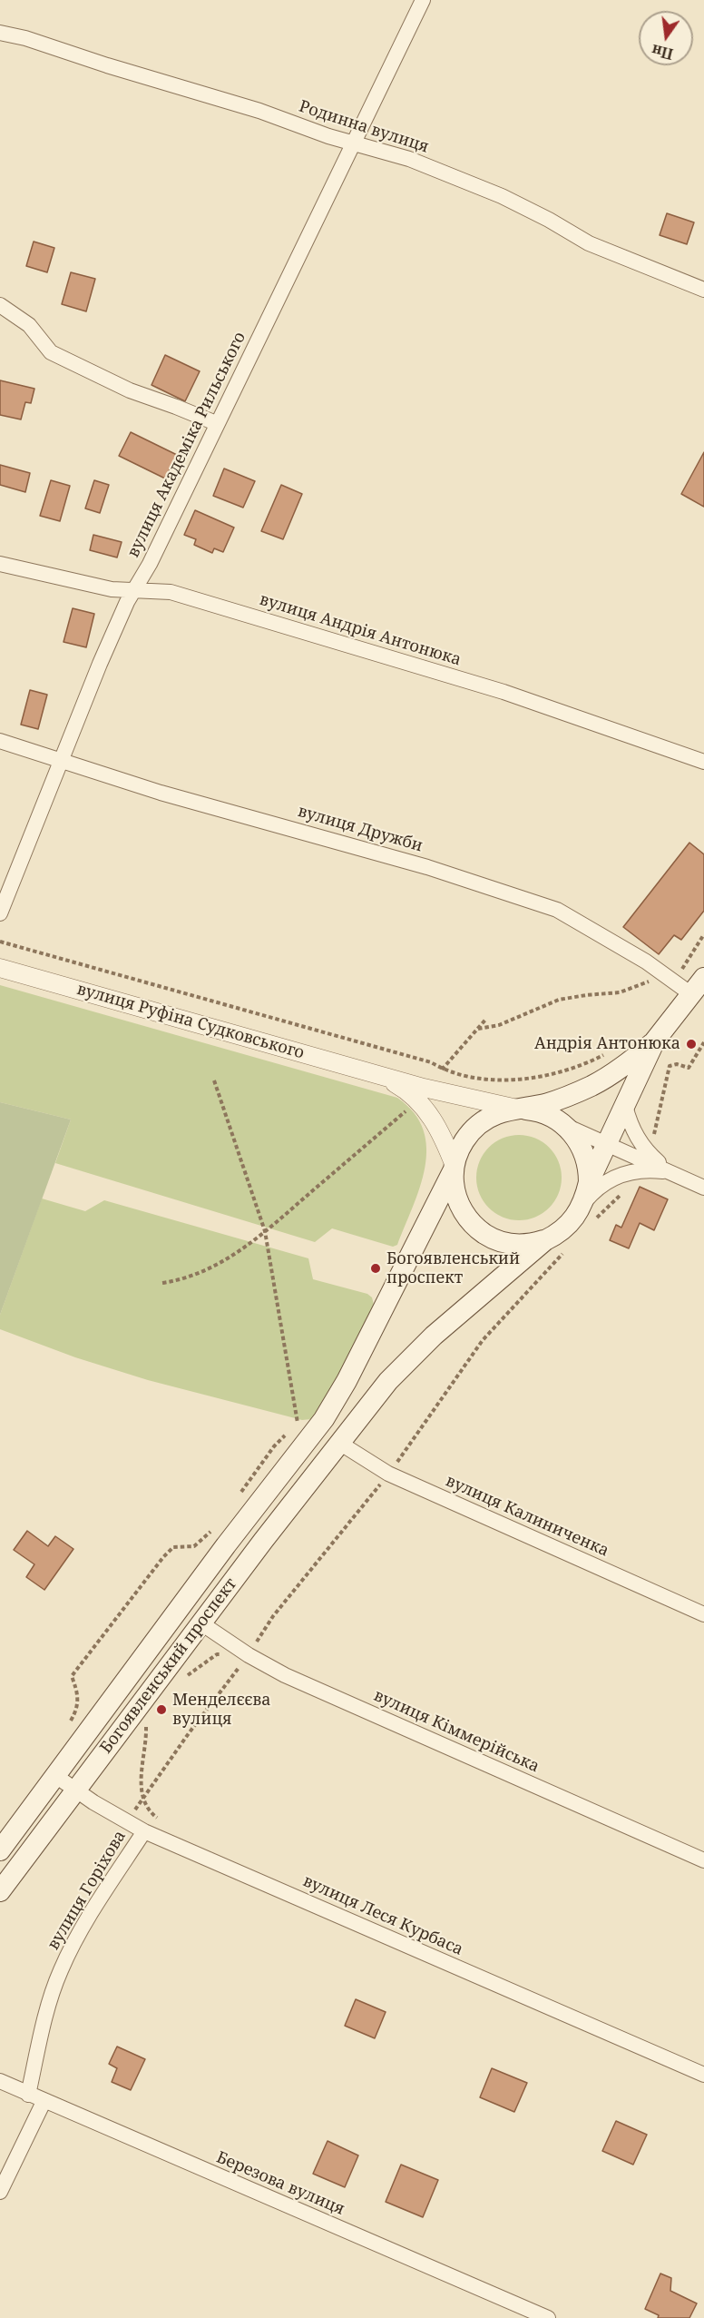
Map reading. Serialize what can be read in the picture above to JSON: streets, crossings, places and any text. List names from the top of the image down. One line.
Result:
{"streets":{"main road":["вулиця Руфіна Судковського","Богоявленський проспект"],"street":["Родинна вулиця","вулиця Академіка Рильського","вулиця Андрія Антонюка","вулиця Дружби","вулиця Калиниченка","вулиця Кіммерійська","вулиця Горіхова","вулиця Леся Курбаса","Березова вулиця"]},"crossings":[["Родинна вулиця","вулиця Академіка Рильського"],["вулиця Академіка Рильського","вулиця Андрія Антонюка"],["вулиця Академіка Рильського","вулиця Дружби"],["вулиця Дружби","Богоявленський проспект"],["вулиця Руфіна Судковського","Богоявленський проспект"],["вулиця Калиниченка","Богоявленський проспект"],["Богоявленський проспект","вулиця Кіммерійська"],["Богоявленський проспект","вулиця Леся Курбаса"],["вулиця Горіхова","вулиця Леся Курбаса"],["вулиця Горіхова","Березова вулиця"]],"places":["Андрія Антонюка","Богоявленський проспект","Менделєєва вулиця"],"north":"bottom"}
